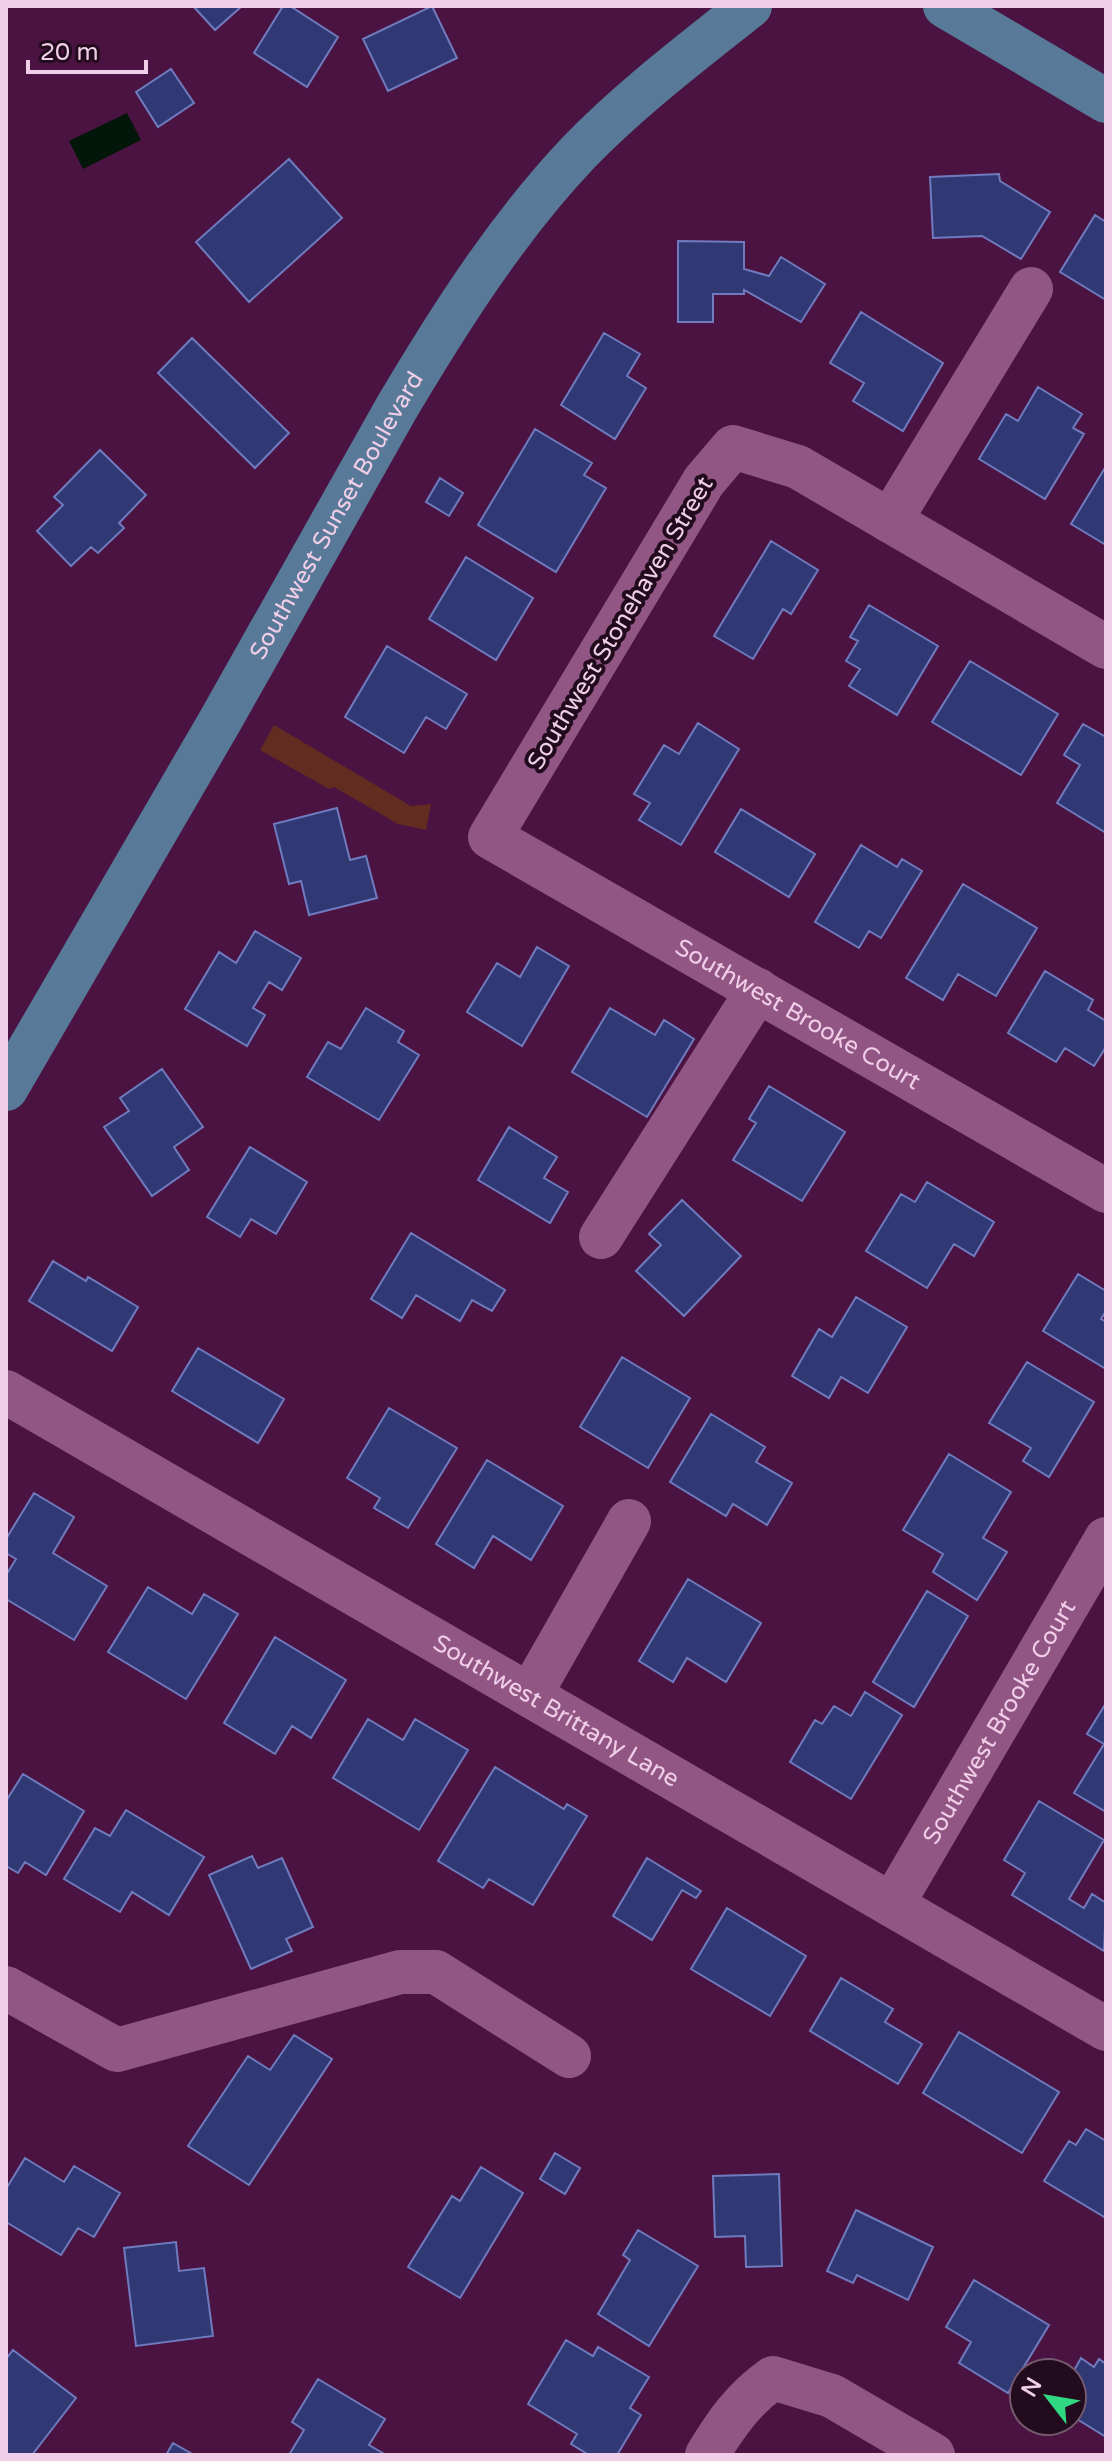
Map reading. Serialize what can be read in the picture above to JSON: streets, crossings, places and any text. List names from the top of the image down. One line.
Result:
{"streets":{"main road":["Southwest Sunset Boulevard"],"street":["Southwest Stonehaven Street","Southwest Brooke Court","Southwest Brittany Lane"]},"crossings":[["Southwest Stonehaven Street","Southwest Brooke Court"],["Southwest Brooke Court","Southwest Brittany Lane"]],"scale_bar":"20 m","north":"top left"}
